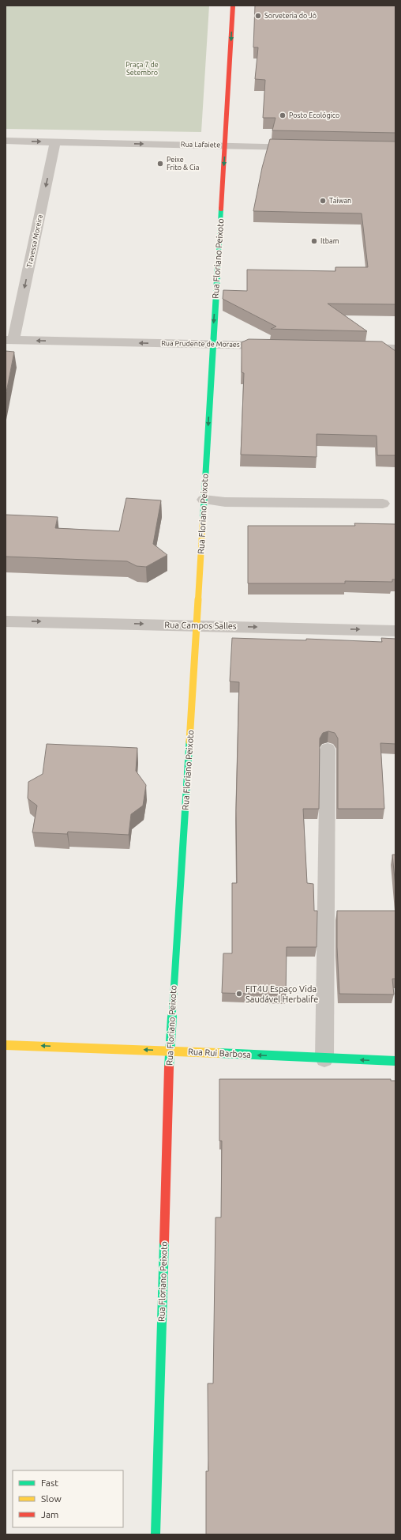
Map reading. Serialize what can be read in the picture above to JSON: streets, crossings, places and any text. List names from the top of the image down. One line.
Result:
{"streets":{"street":["Rua Lafaiete","Travessa Moreira","Rua Floriano Peixoto","Rua Prudente de Moraes","Rua Campos Salles","Rua Rui Barbosa"]},"crossings":[["Rua Lafaiete","Travessa Moreira"],["Rua Lafaiete","Rua Floriano Peixoto"],["Travessa Moreira","Rua Prudente de Moraes"],["Rua Floriano Peixoto","Rua Prudente de Moraes"],["Rua Floriano Peixoto","Rua Campos Salles"],["Rua Floriano Peixoto","Rua Rui Barbosa"]],"one_way":["Rua Lafaiete","Travessa Moreira","Rua Prudente de Moraes","Rua Campos Salles","Rua Rui Barbosa"],"parks":["Praça 7 de Setembro"],"places":["Sorveteria do Jô","Posto Ecológico","Peixe Frito & Cia","Taiwan","Itbam","FIT4U Espaço Vida Saudável Herbalife"],"legend":["Fast","Slow","Jam"]}
